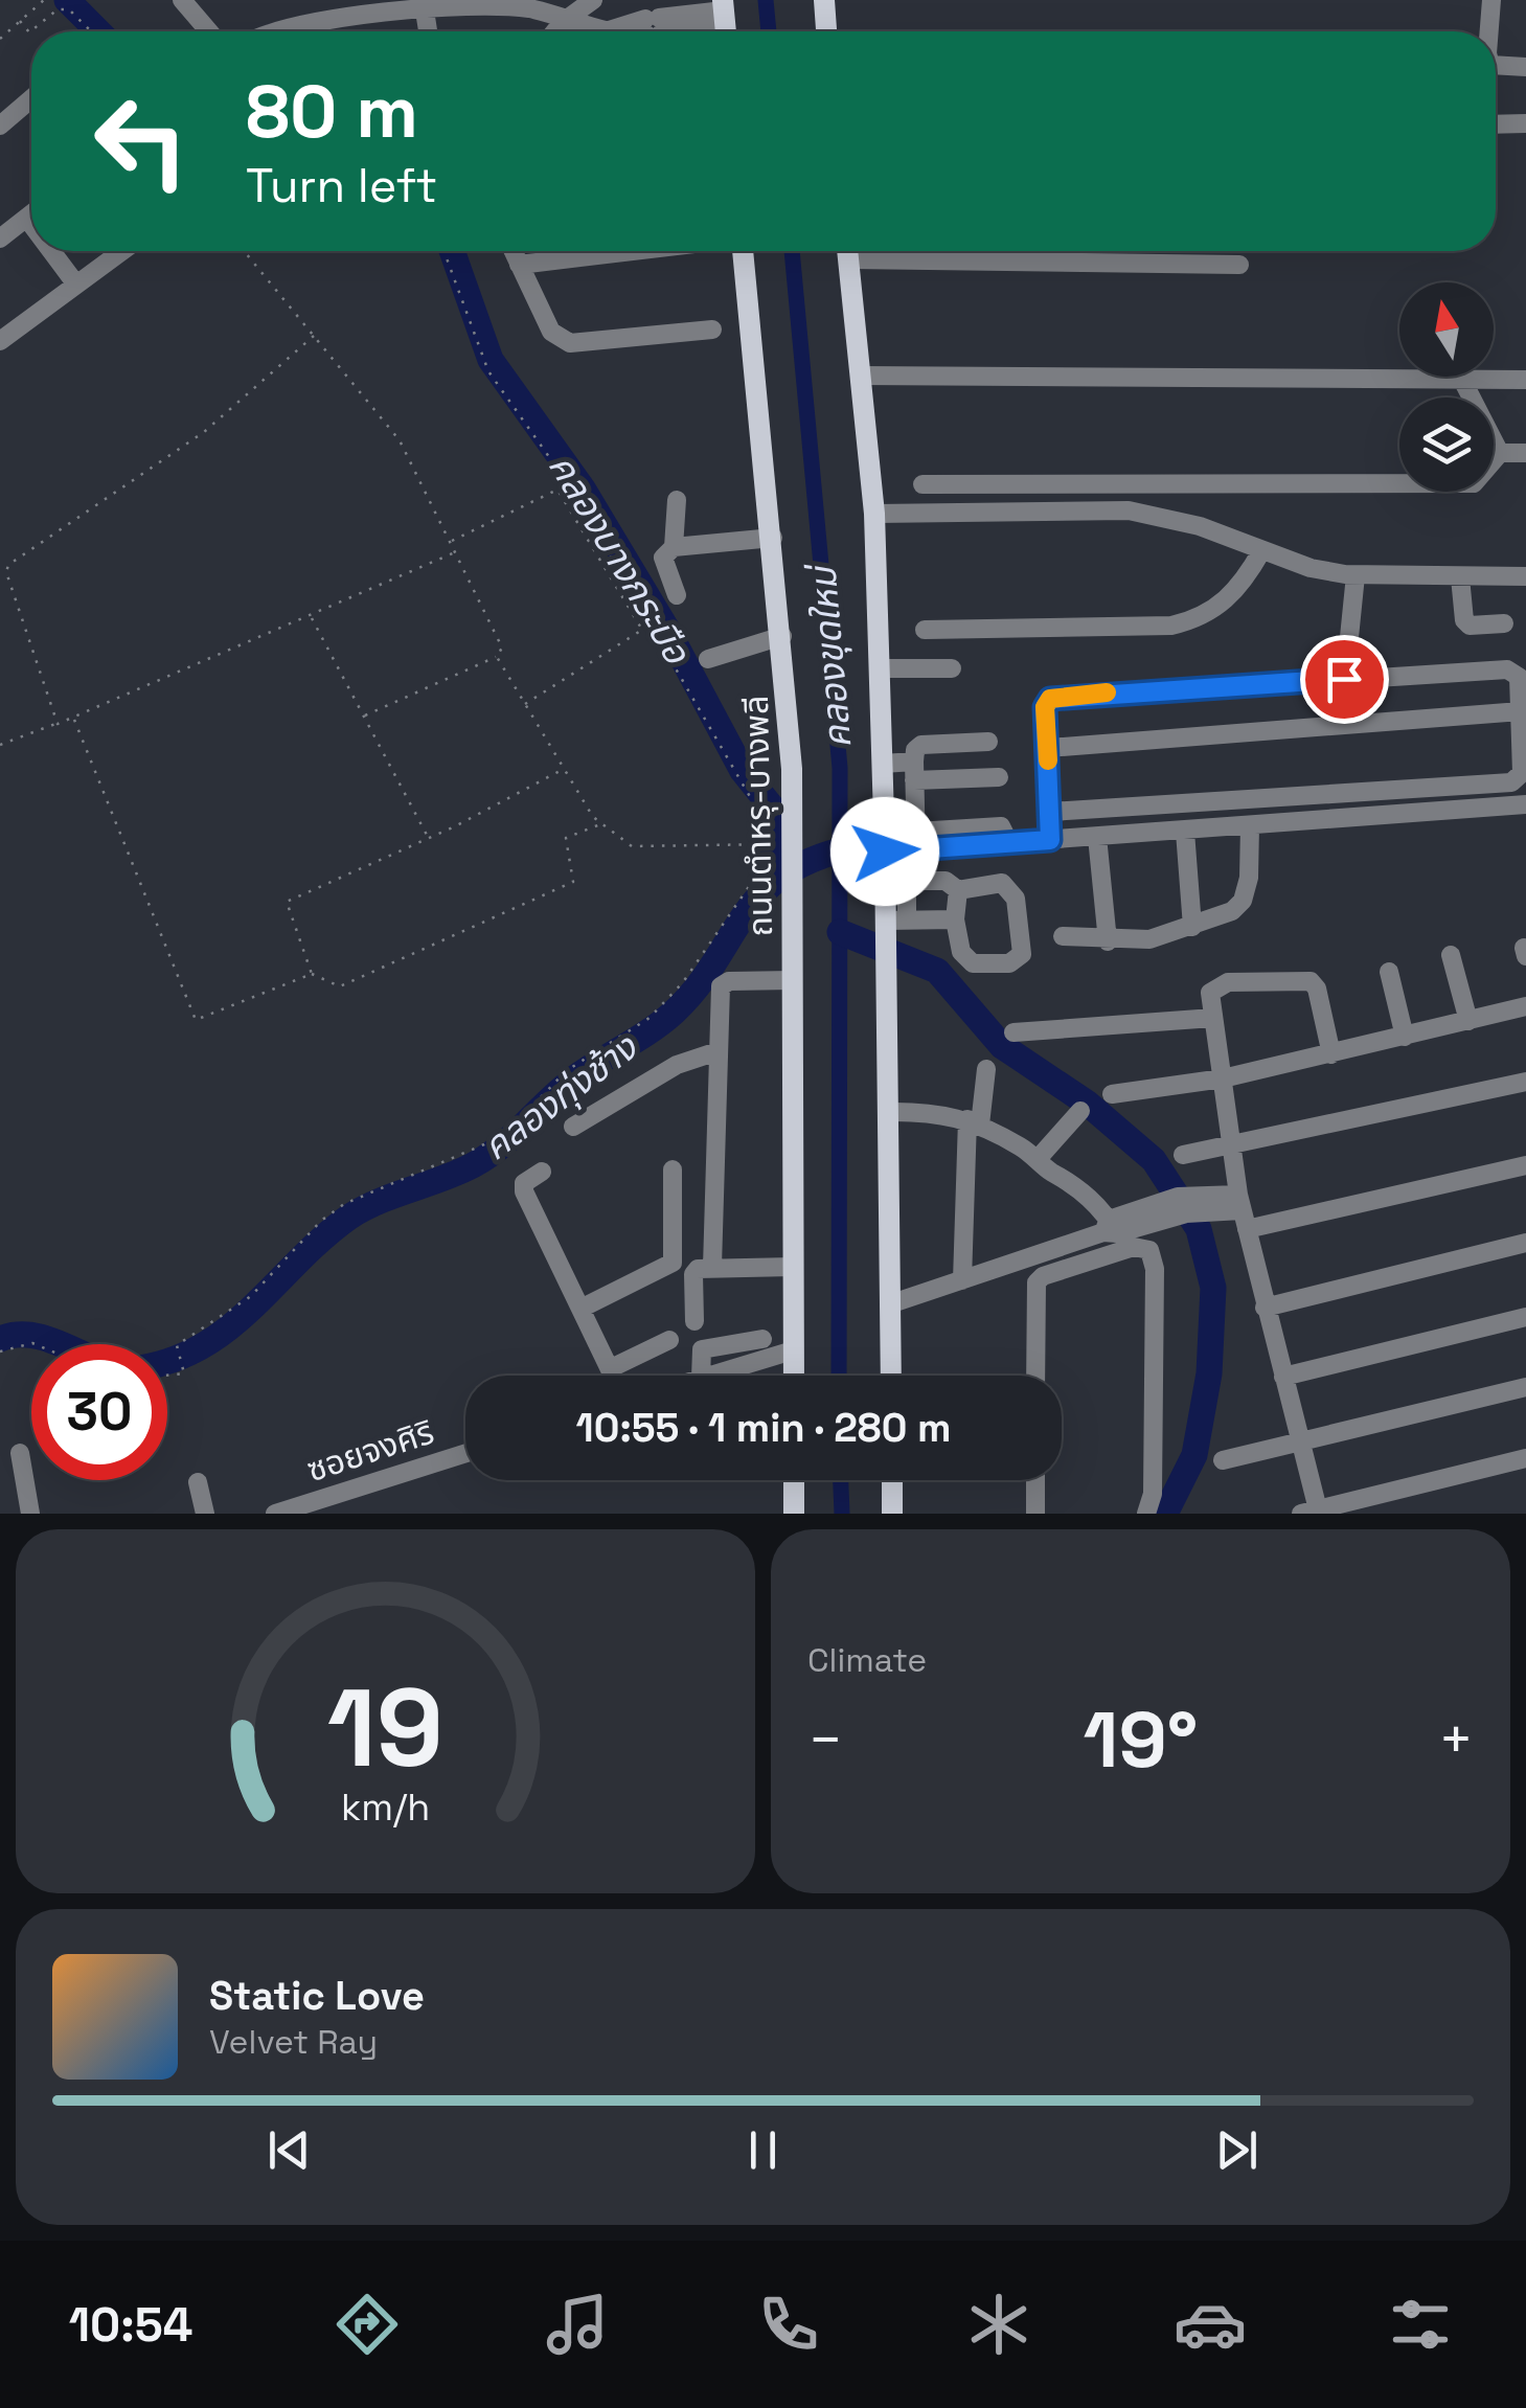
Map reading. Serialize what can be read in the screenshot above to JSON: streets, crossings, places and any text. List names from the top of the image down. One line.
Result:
{"streets":{"main road":["ถนนตำหรุ-บางพลี"],"street":["ซอยจงศิริ"]},"water":["คลองบางกระบือ","คลองขุดใหม่","คลองทุ่งช้าง"],"north":"top","page":{"turn":["80 m","Turn left"],"limit":"30","trip":"10:55 · 1 min · 280 m","tile":"Climate","heat":["−","19°","+"],"song":["Static Love","Velvet Ray"],"tabs":"10:54","gauge":["19","km/h"]}}
